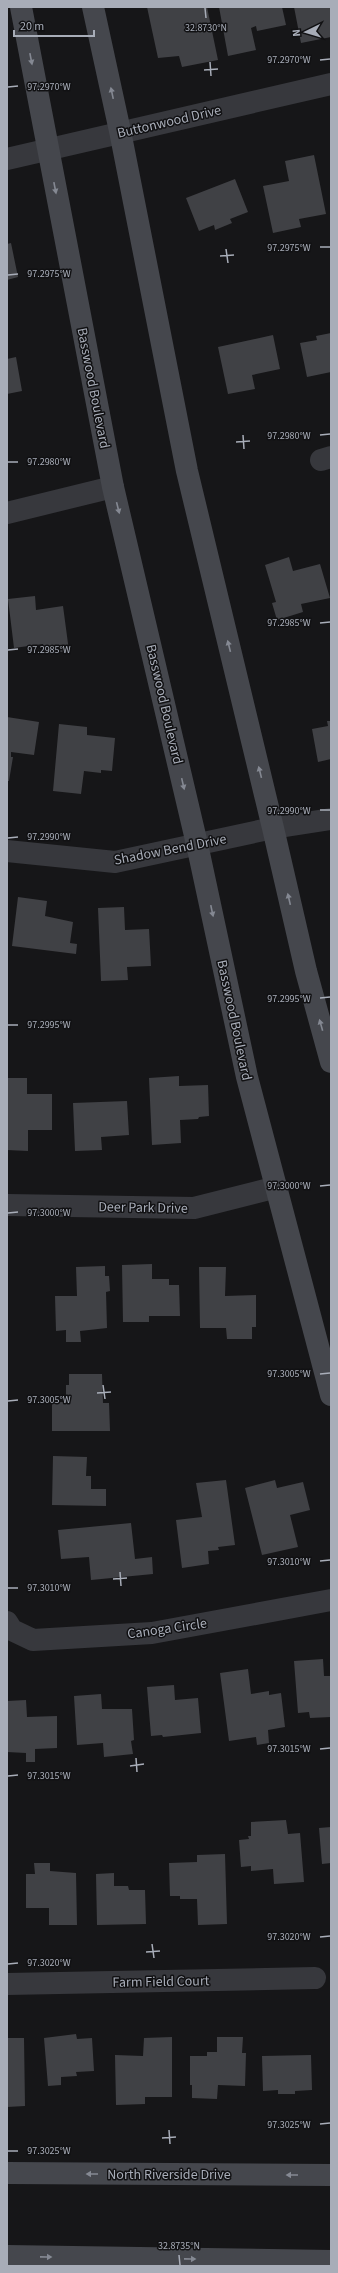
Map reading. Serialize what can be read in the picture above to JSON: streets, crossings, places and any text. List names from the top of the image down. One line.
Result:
{"streets":{"main road":["Basswood Boulevard","North Riverside Drive"],"street":["Buttonwood Drive","Shadow Bend Drive","Deer Park Drive","Canoga Circle","Farm Field Court"]},"crossings":[["Buttonwood Drive","Basswood Boulevard"],["Basswood Boulevard","Shadow Bend Drive"],["Basswood Boulevard","Deer Park Drive"]],"scale_bar":"20 m","north":"left","coordinates":["32.8730°N","97.2970°W","97.2975°W","97.2980°W","97.2985°W","97.2990°W","97.2995°W","97.3000°W","97.3005°W","97.3010°W","97.3015°W","97.3020°W","97.3025°W","32.8735°N"]}
